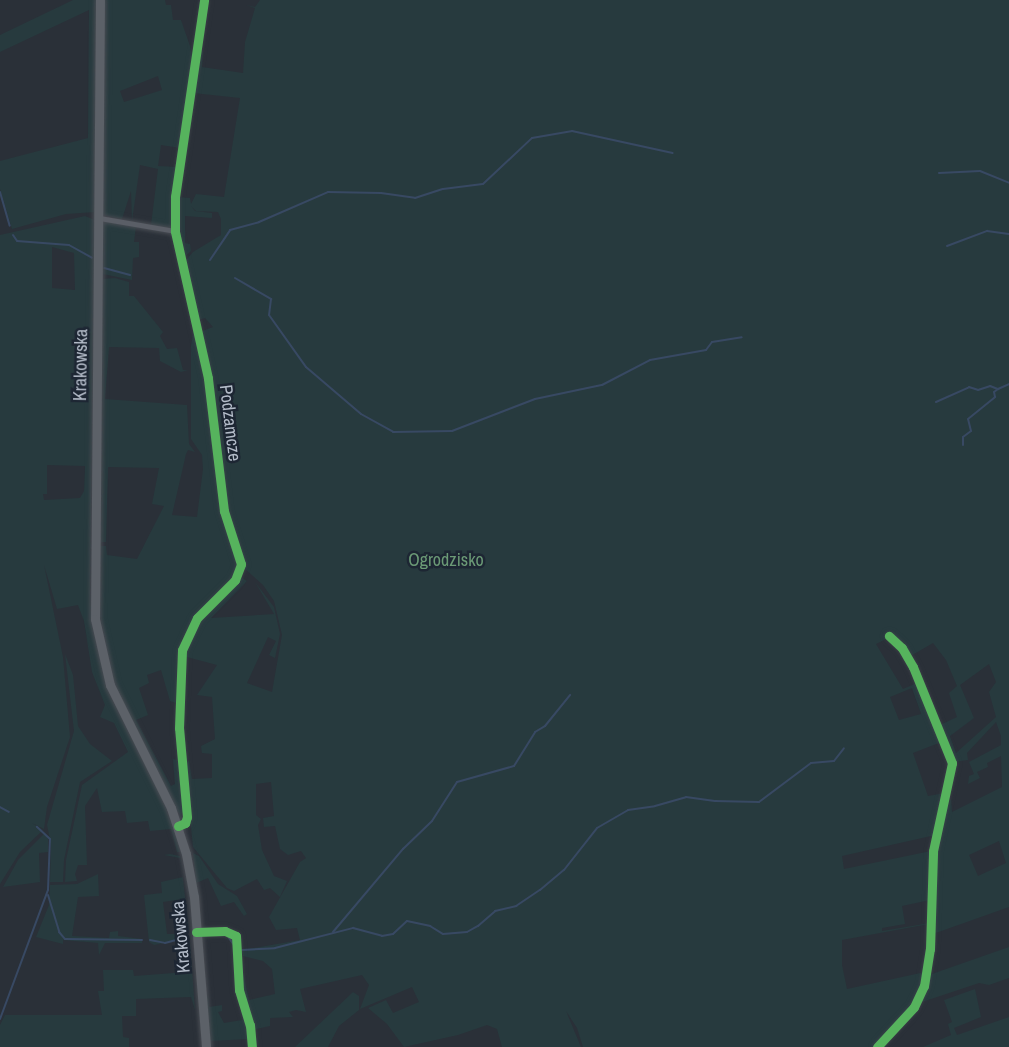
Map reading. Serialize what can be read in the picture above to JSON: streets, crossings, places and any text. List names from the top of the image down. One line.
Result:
{"streets":{"main road":["Krakowska"],"street":["Podzamcze"]},"crossings":[["Krakowska","Podzamcze"]],"parks":["Ogrodzisko"]}
